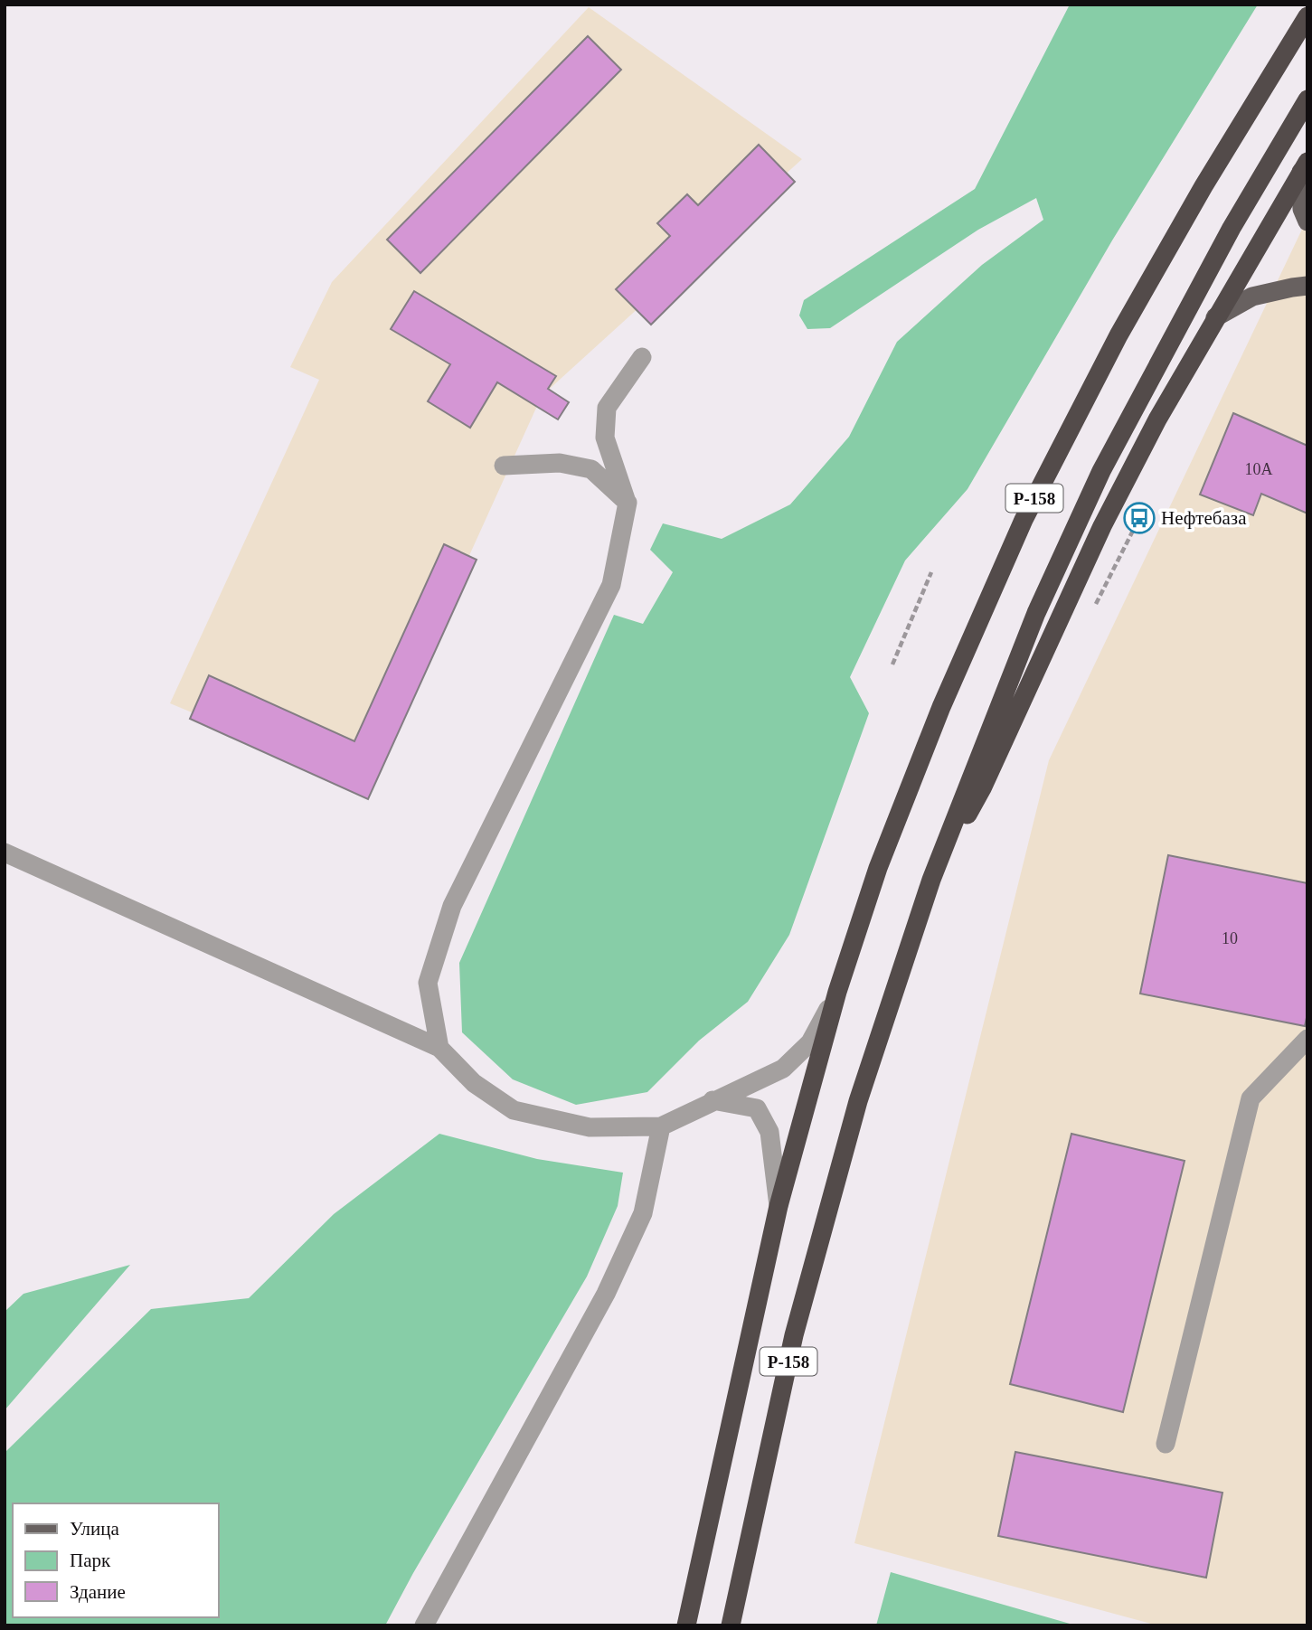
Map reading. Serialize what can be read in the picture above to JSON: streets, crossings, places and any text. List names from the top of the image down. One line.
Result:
{"streets":{"highway":["Р-158"]},"places":{"bus stop":["Нефтебаза"]},"house_numbers":["10А","10"],"legend":["Улица","Парк","Здание"]}
